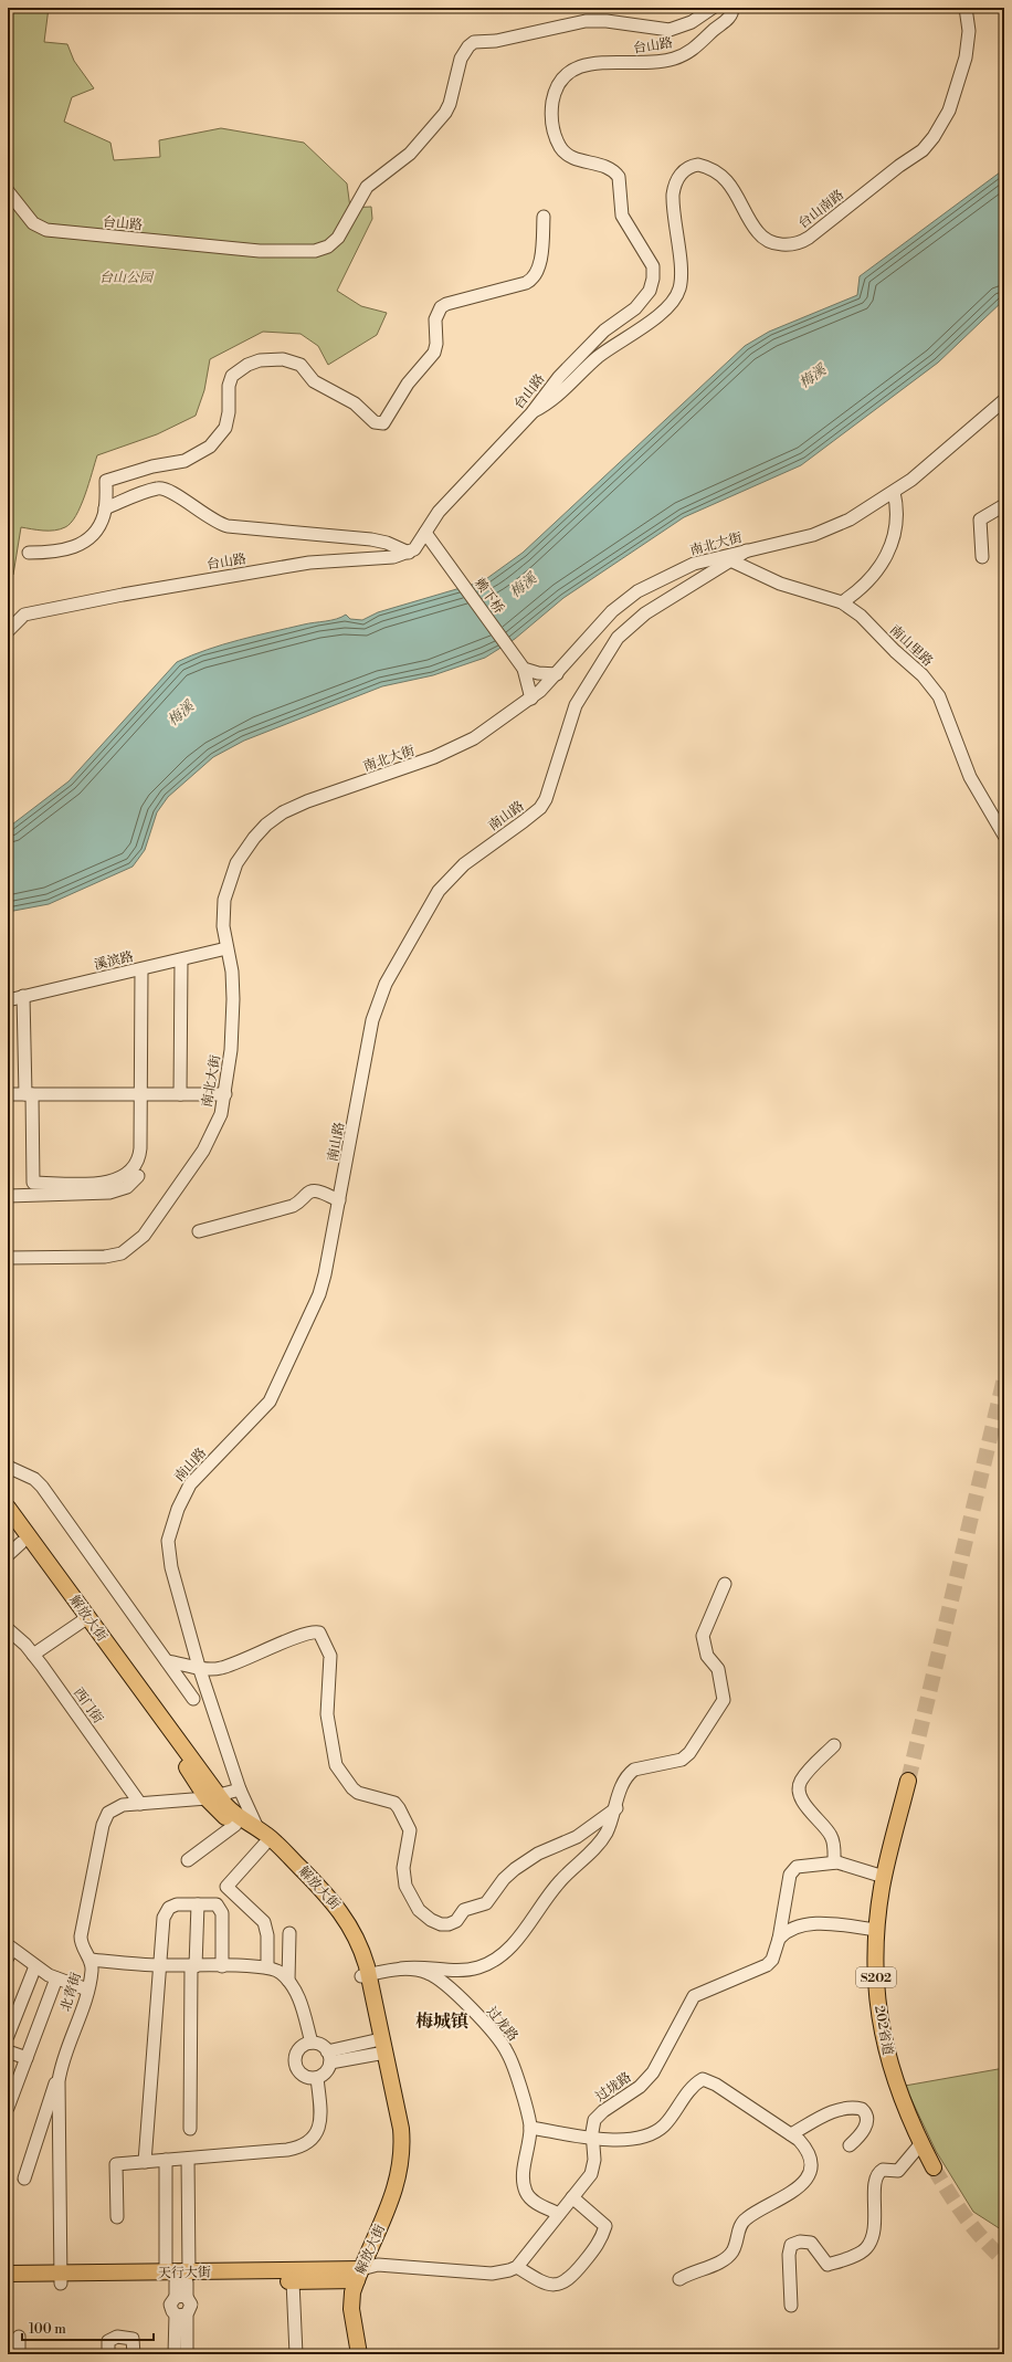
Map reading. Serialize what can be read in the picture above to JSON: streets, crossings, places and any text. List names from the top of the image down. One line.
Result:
{"streets":{"main road":["解放大街","S202","202省道","天行大街"],"street":["台山路","台山南路","南北大街","赖下桥","南山里路","南山路","溪滨路","西门街","北青街","过龙路","过垅路"]},"crossings":[["台山路","台山南路"],["台山路","赖下桥"],["南北大街","南山里路"],["南北大街","南山路"],["南北大街","溪滨路"],["南山里路","南山路"],["南山路","解放大街"],["南山路","北青街"],["解放大街","北青街"],["解放大街","过龙路"],["解放大街","天行大街"],["西门街","北青街"],["北青街","天行大街"],["过龙路","过垅路"]],"districts":["梅城镇"],"water":["梅溪"],"parks":["台山公园"],"scale_bar":"100 m"}
